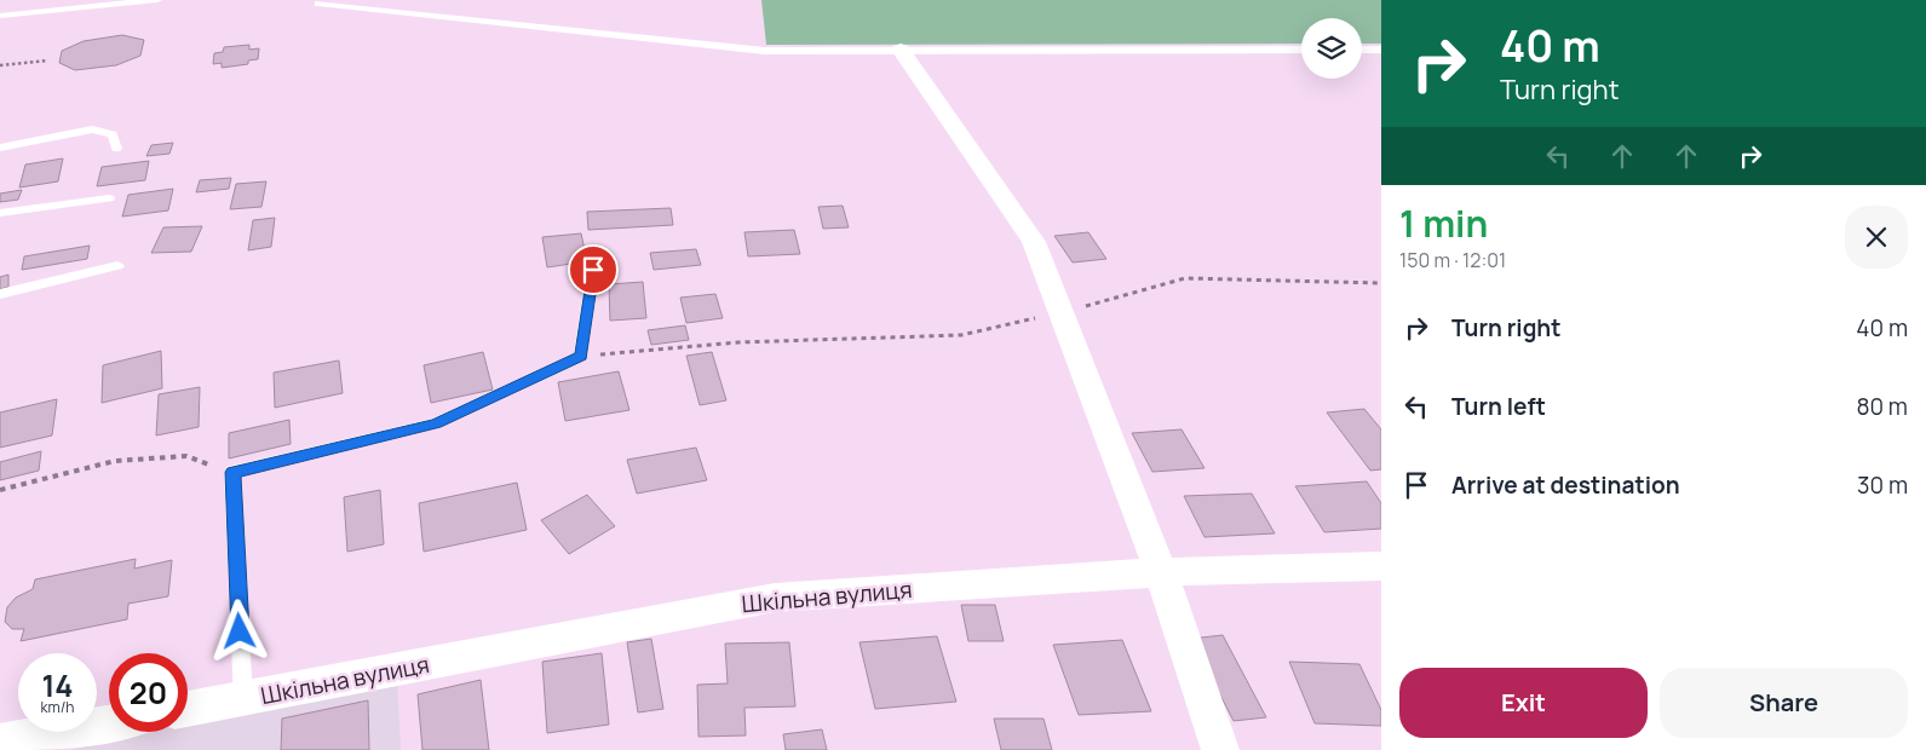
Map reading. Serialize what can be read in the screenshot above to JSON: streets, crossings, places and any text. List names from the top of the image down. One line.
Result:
{"streets":{"street":["Шкільна вулиця"]},"page":{"turn":["40 m","Turn right"],"heading":["1 min","150 m · 12:01"],"list":[{"name":"Turn right","value":"40 m"},{"name":"Turn left","value":"80 m"},{"name":"Arrive at destination","value":"30 m"}],"speed":"14 km/h","limit":"20","buttons":["Exit","Share"]}}
